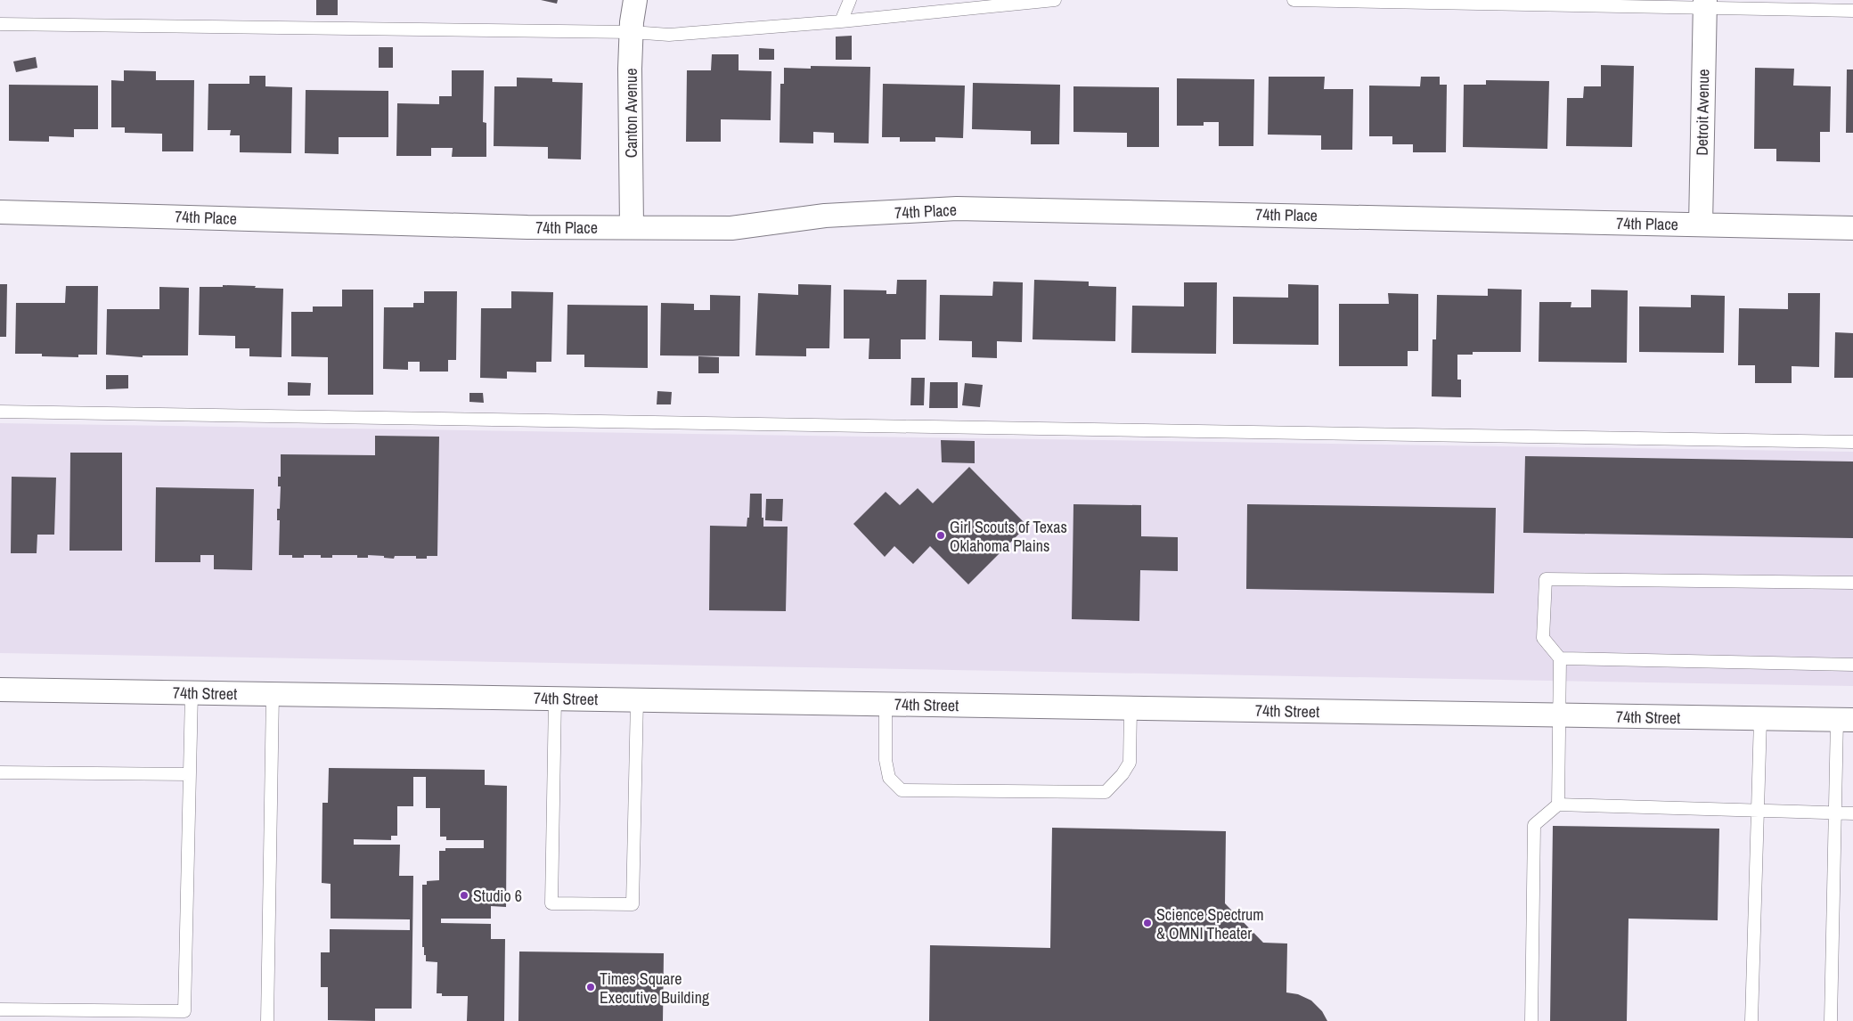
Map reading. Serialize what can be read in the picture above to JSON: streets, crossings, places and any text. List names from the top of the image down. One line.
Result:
{"streets":{"street":["Detroit Avenue","Canton Avenue","74th Place","74th Street"]},"crossings":[["Detroit Avenue","74th Place"],["Canton Avenue","74th Place"]],"places":["Girl Scouts of Texas Oklahoma Plains","Studio 6","Science Spectrum & OMNI Theater","Times Square Executive Building"]}
